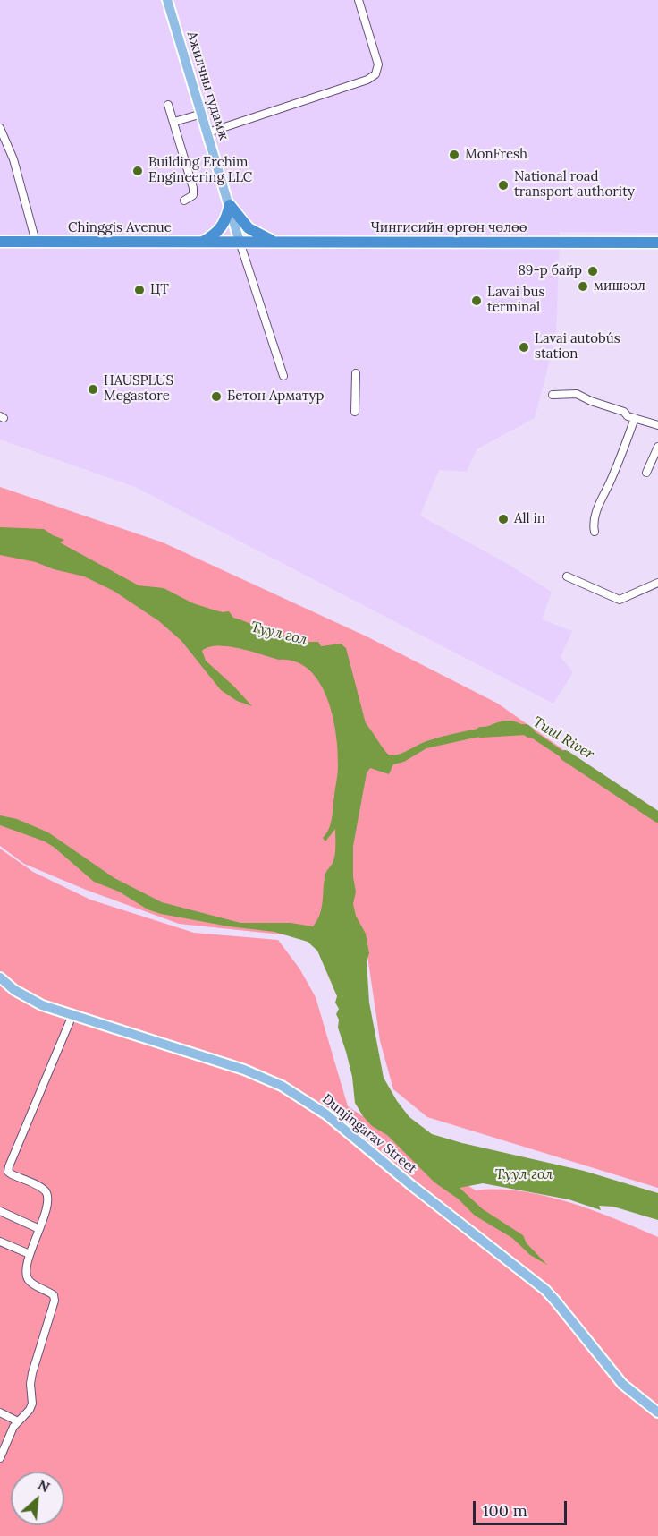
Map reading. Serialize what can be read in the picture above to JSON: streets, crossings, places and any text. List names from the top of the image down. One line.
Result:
{"streets":{"highway":["Chinggis Avenue","Чингисийн өргөн чөлөө"],"main road":["Ажилчны гудамж","Dunjingarav Street"]},"crossings":[["Ажилчны гудамж","Chinggis Avenue"],["Ажилчны гудамж","Чингисийн өргөн чөлөө"],["Chinggis Avenue","Чингисийн өргөн чөлөө"]],"water":["Туул гол","Tuul River"],"places":["MonFresh","Building Erchim Engineering LLC","National road transport authority","89-р байр","мишээл","ЦТ","Lavai bus terminal","Lavai autobús station","HAUSPLUS Megastore","Бетон Арматур","All in"],"scale_bar":"100 m","north":"top right"}
